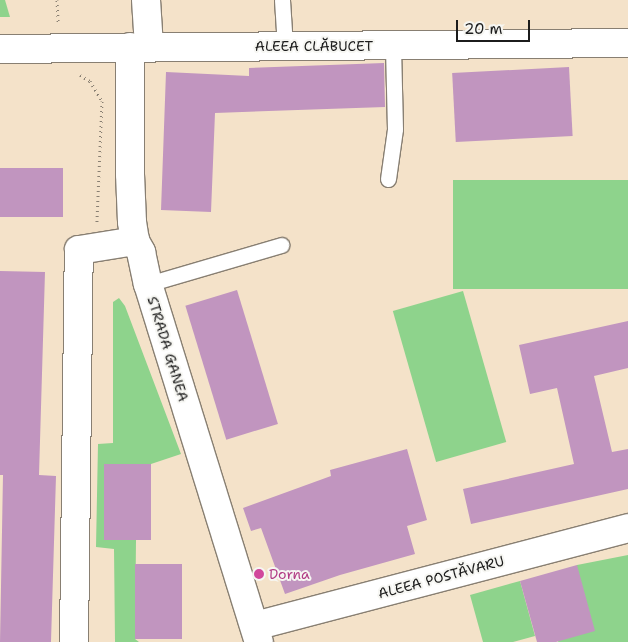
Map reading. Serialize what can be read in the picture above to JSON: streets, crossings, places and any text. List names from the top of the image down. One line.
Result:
{"streets":{"street":["ALEEA CLĂBUCET","STRADA GANEA","ALEEA POSTĂVARU"]},"crossings":[["ALEEA CLĂBUCET","STRADA GANEA"],["STRADA GANEA","ALEEA POSTĂVARU"]],"places":["Dorna"],"scale_bar":"20 m"}
